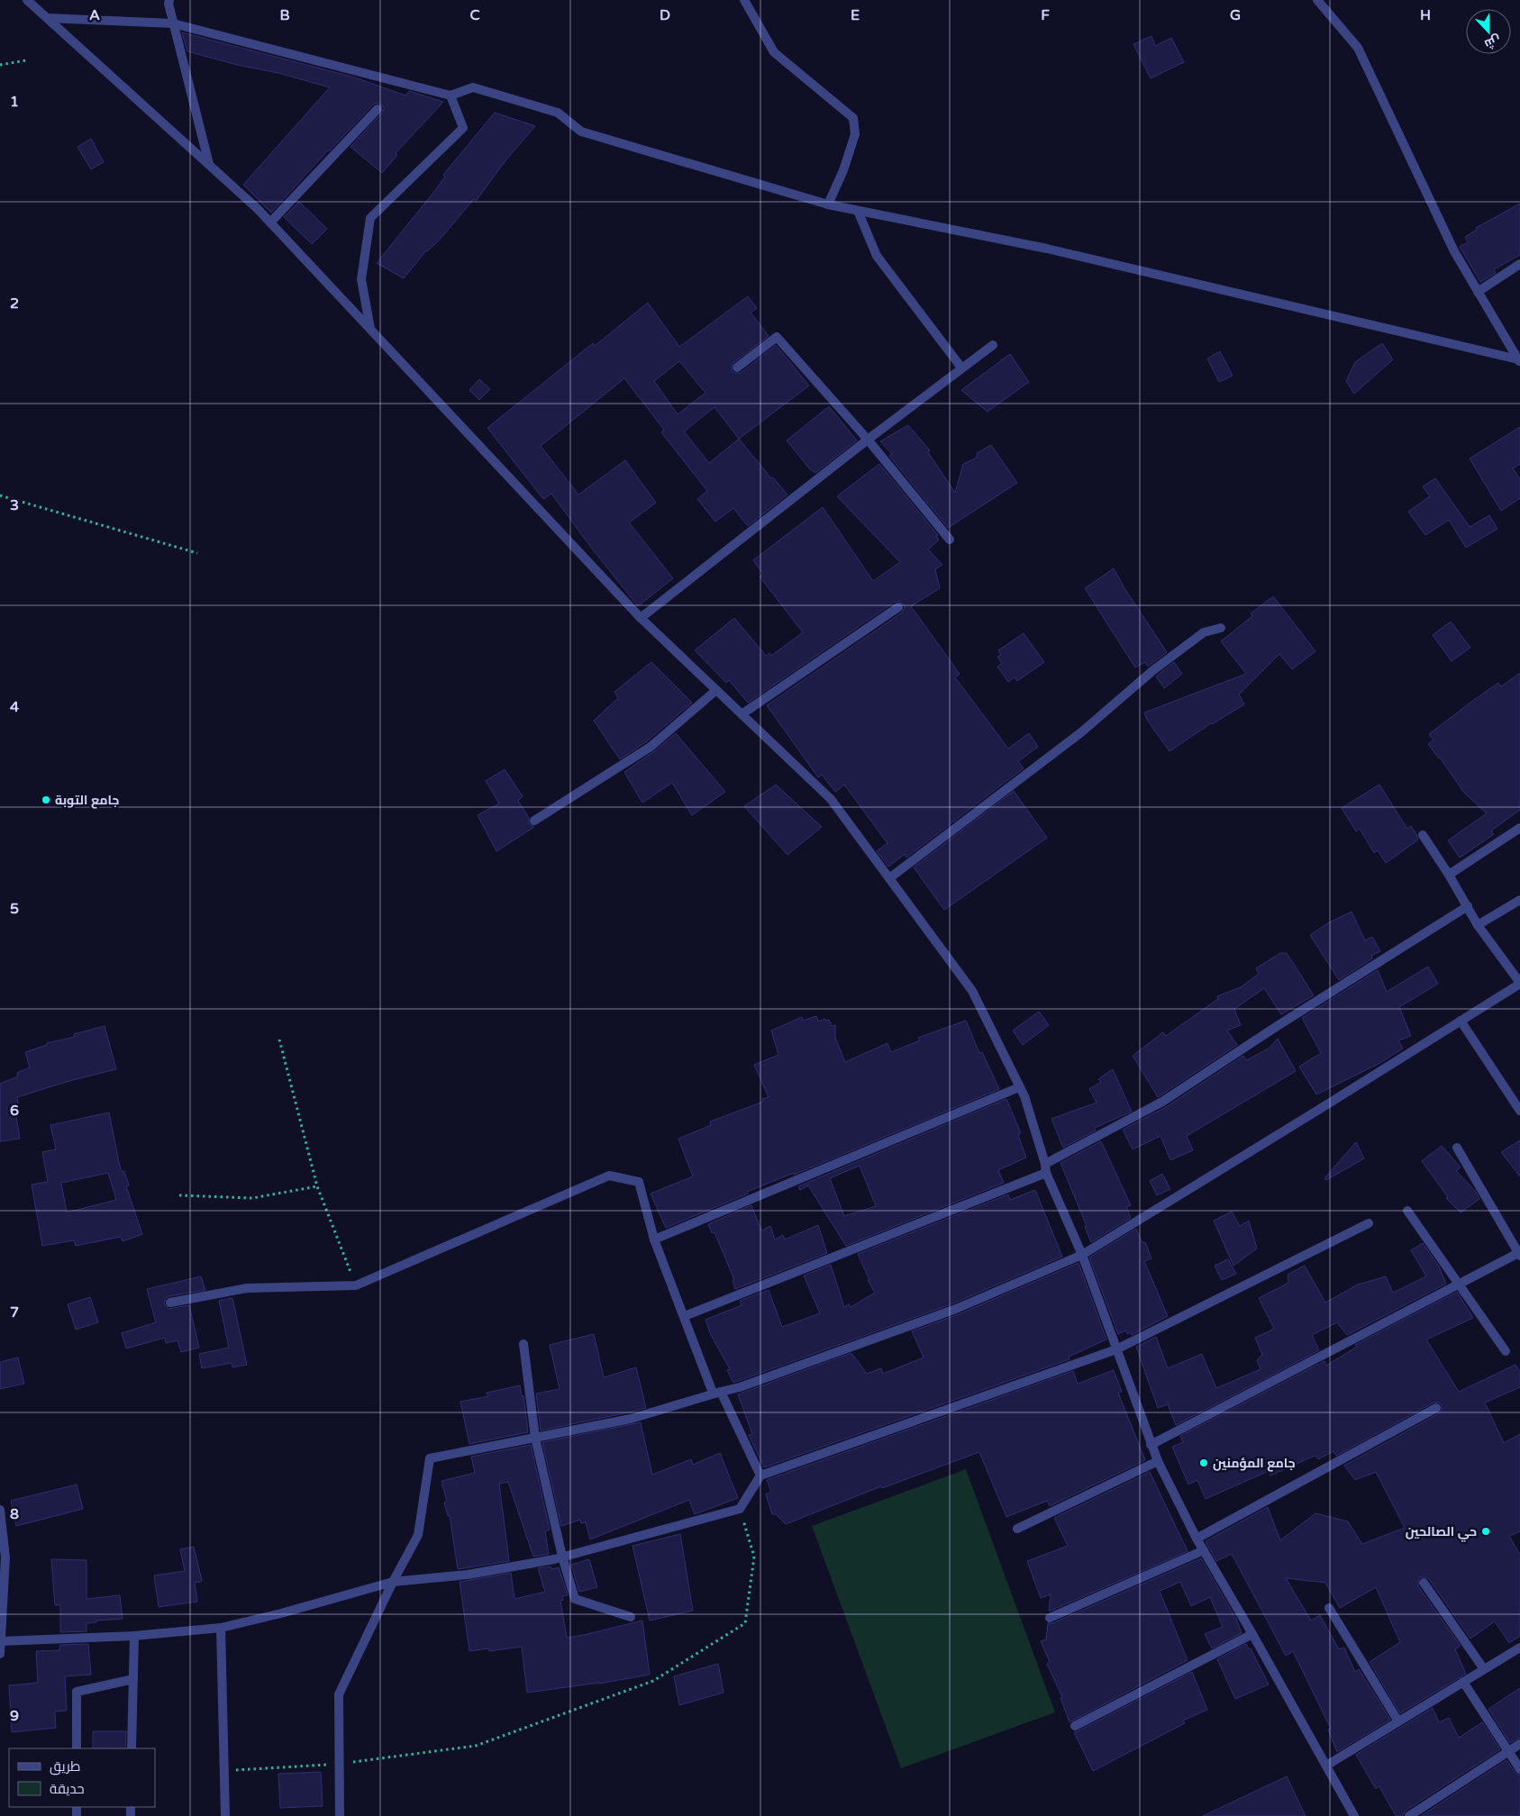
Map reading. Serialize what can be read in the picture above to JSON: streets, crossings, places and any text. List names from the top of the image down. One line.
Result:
{"places":["جامع التوبة","جامع المؤمنين","حي الصالحين"],"legend":["طريق","حديقة"],"north":"bottom","grid":{"columns":["A","B","C","D","E","F","G","H"],"rows":["1","2","3","4","5","6","7","8","9"]}}
